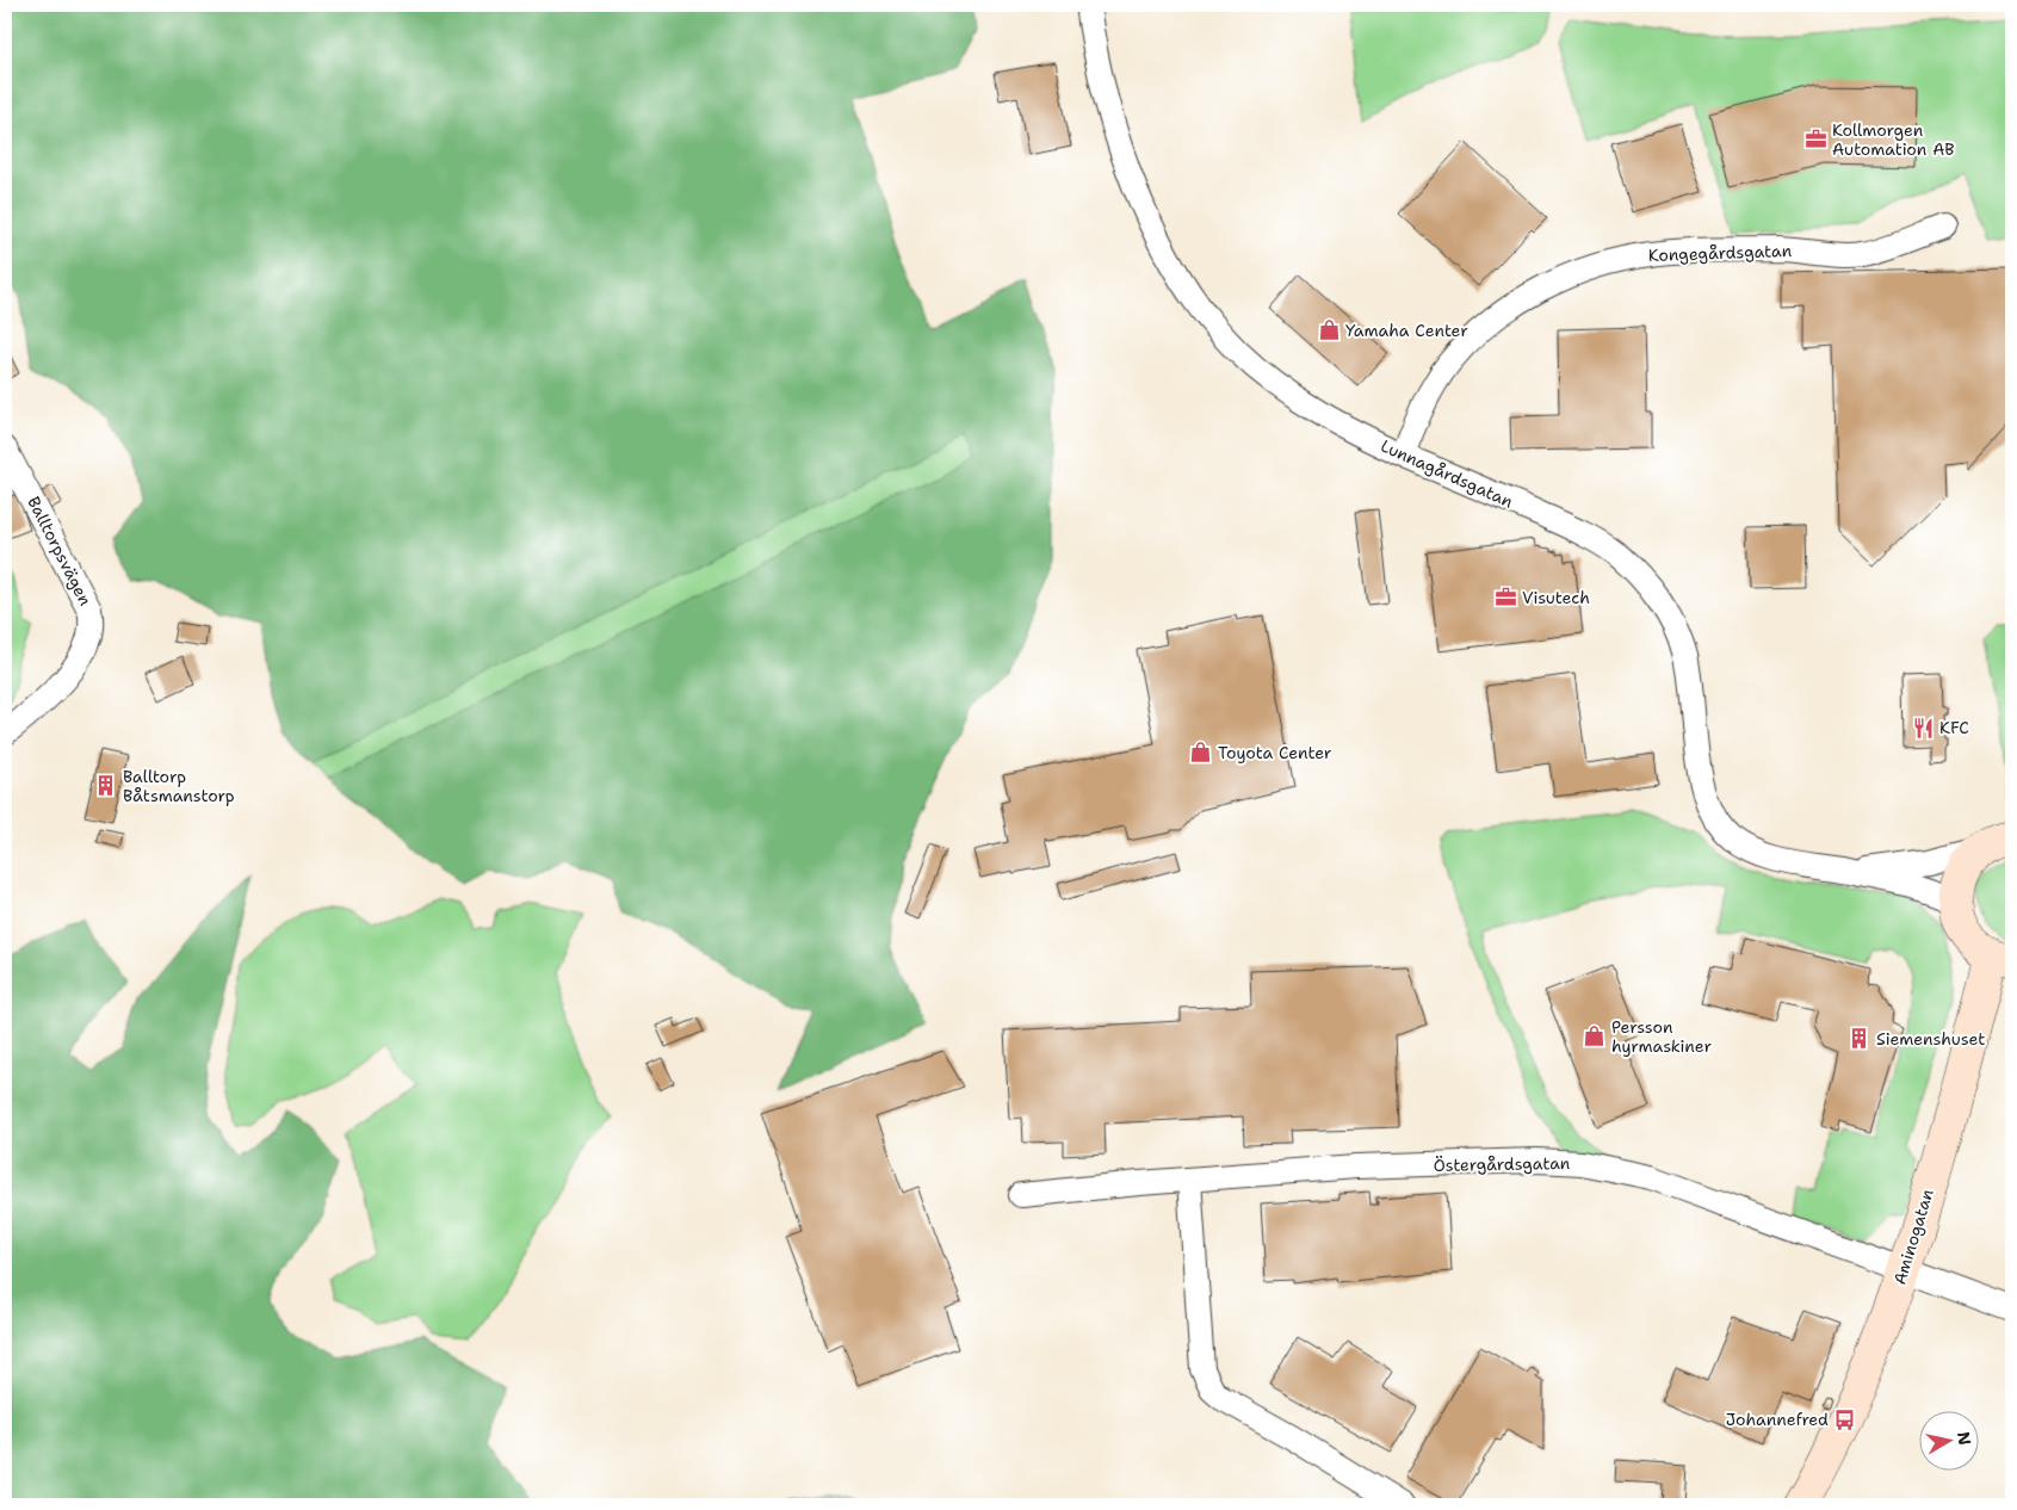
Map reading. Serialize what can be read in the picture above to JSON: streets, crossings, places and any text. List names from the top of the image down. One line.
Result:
{"streets":{"street":["Kongegårdsgatan","Lunnagårdsgatan","Balltorpsvägen","Östergårdsgatan","Aminogatan"]},"crossings":[["Kongegårdsgatan","Lunnagårdsgatan"],["Lunnagårdsgatan","Aminogatan"],["Östergårdsgatan","Aminogatan"]],"places":{"office":["Kollmorgen Automation AB","Visutech"],"shop":["Yamaha Center","Toyota Center","Persson hyrmaskiner"],"restaurant":["KFC"],"building":["Balltorp Båtsmanstorp","Siemenshuset"],"bus stop":["Johannefred"]},"north":"right"}
